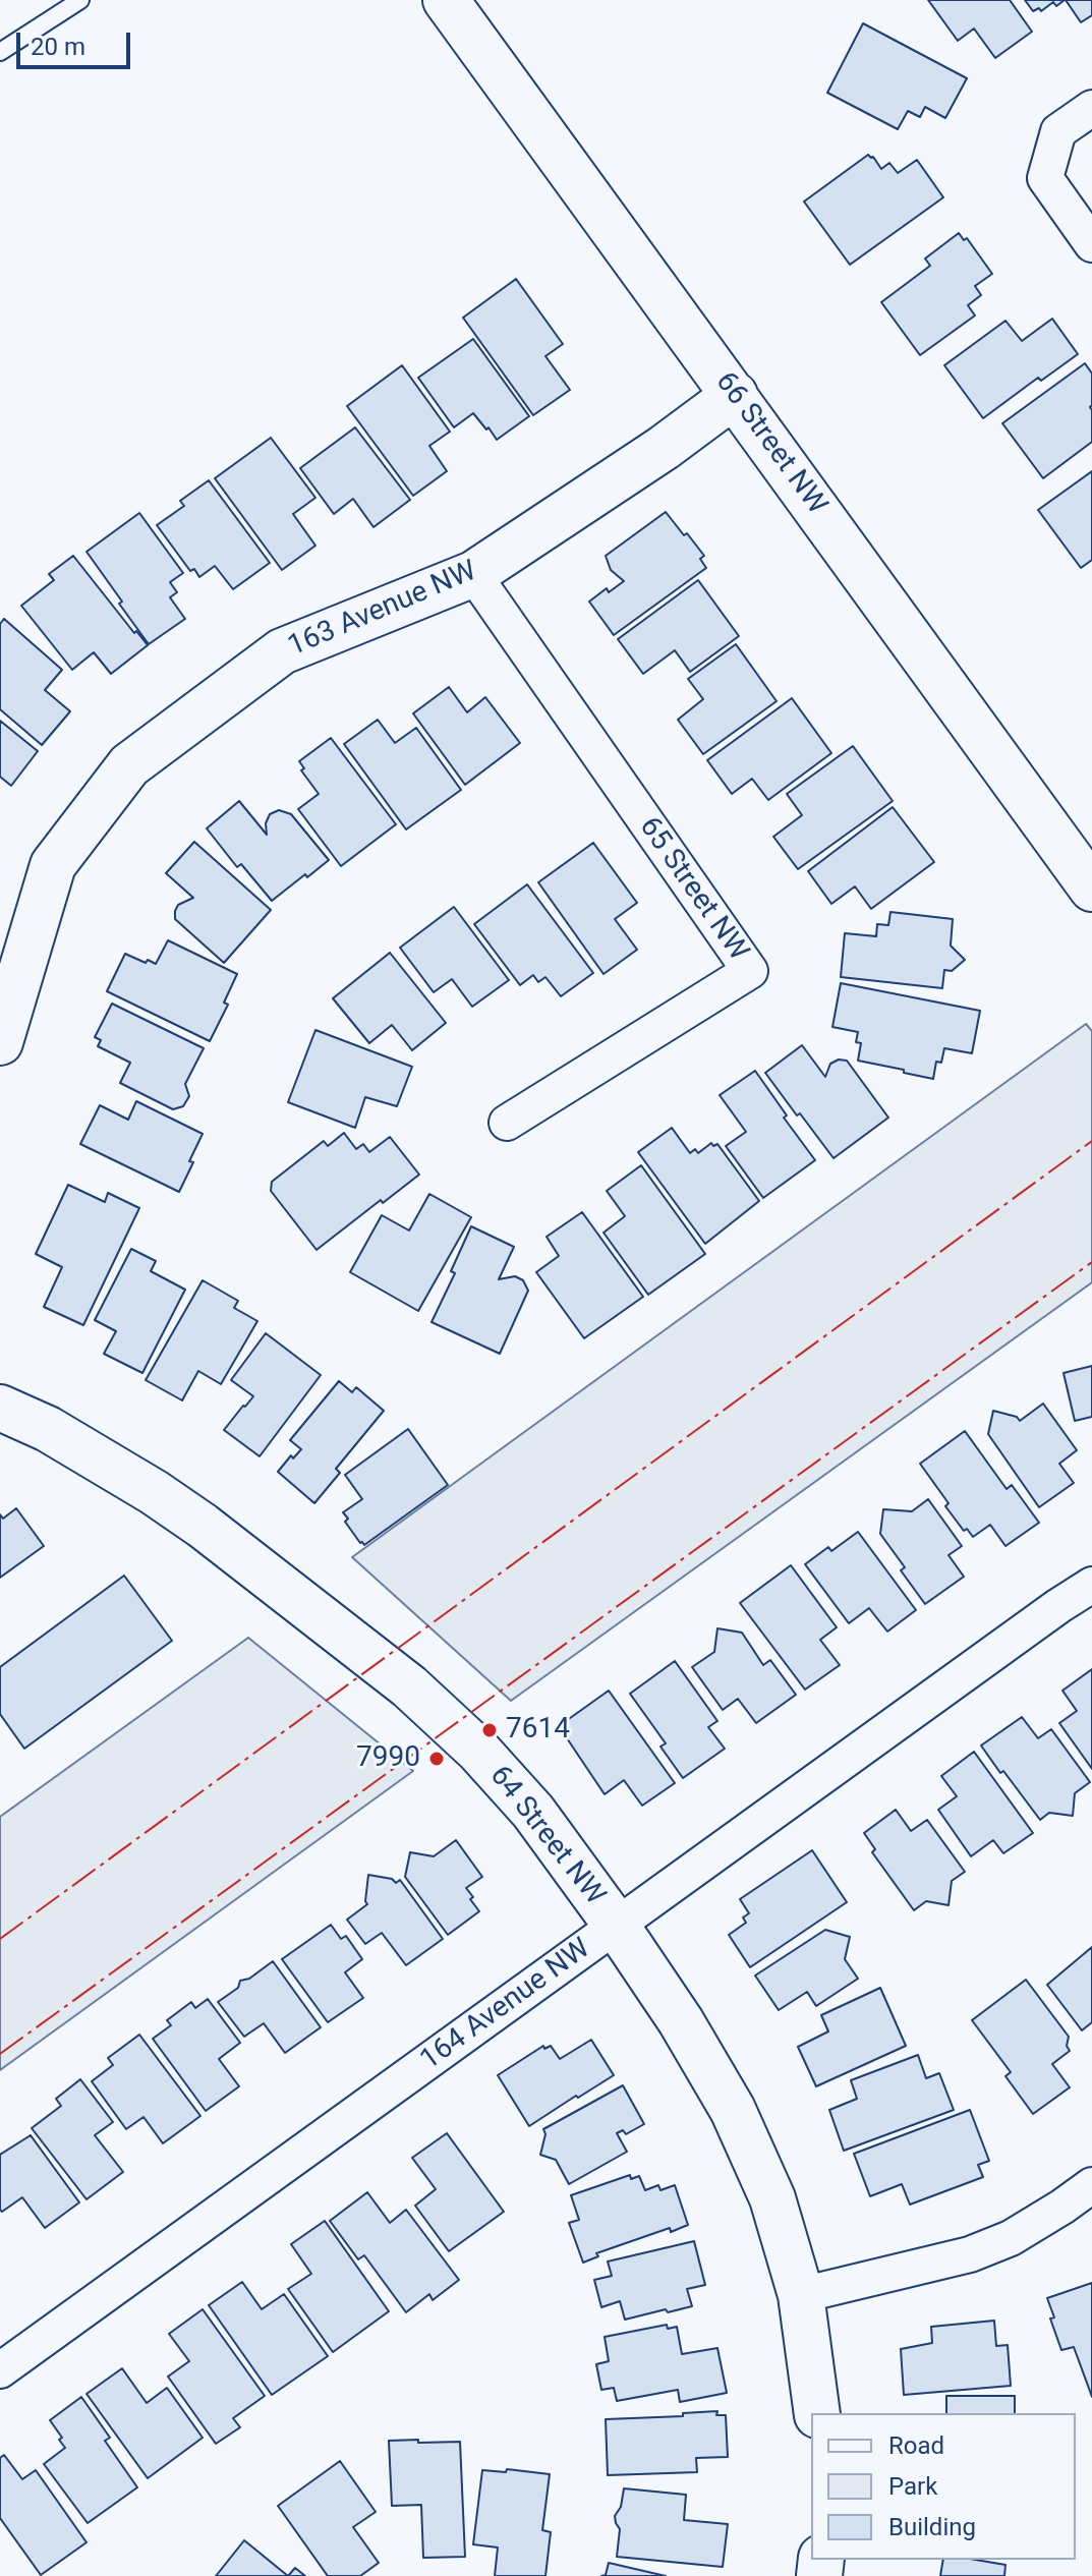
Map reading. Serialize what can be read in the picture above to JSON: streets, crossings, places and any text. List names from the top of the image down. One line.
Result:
{"streets":{"street":["66 Street NW","163 Avenue NW","65 Street NW","64 Street NW","164 Avenue NW"]},"crossings":[["66 Street NW","163 Avenue NW"],["163 Avenue NW","65 Street NW"],["64 Street NW","164 Avenue NW"]],"places":["7614","7990"],"legend":["Road","Park","Building"],"scale_bar":"20 m"}
